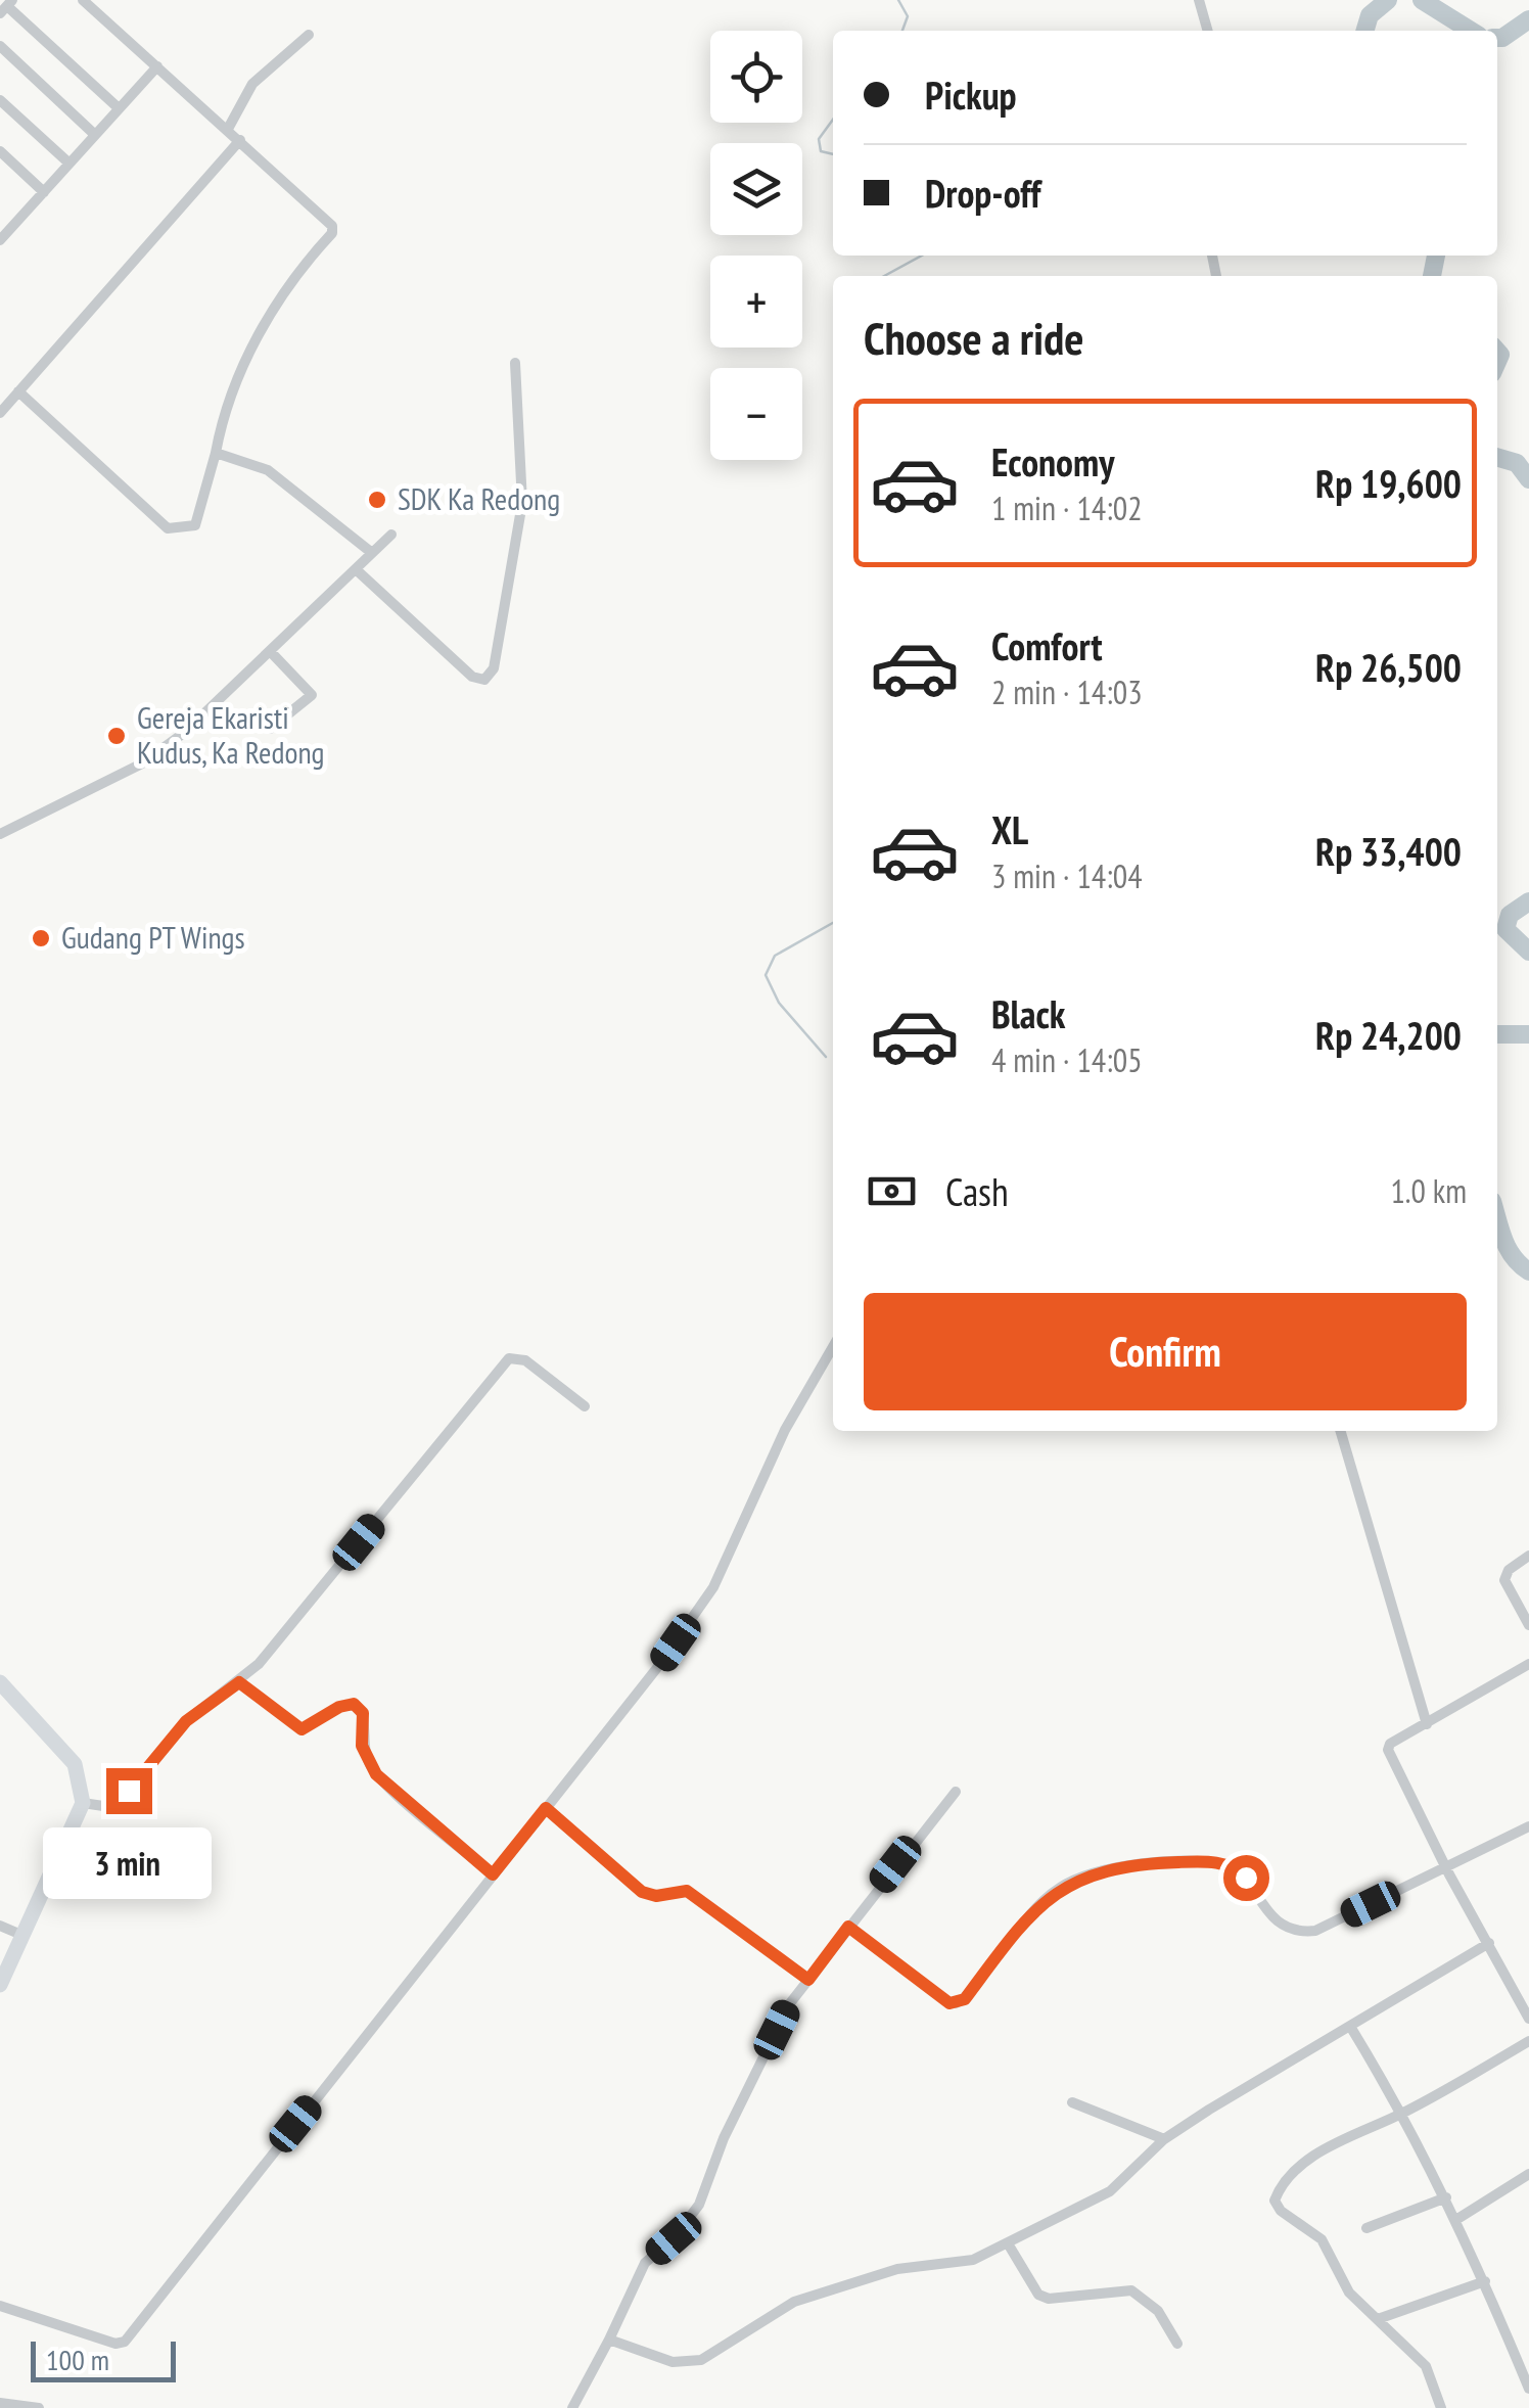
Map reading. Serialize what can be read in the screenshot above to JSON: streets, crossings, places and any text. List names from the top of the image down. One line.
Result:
{"places":["SDK Ka Redong","Gereja Ekaristi Kudus, Ka Redong","Gudang PT Wings"],"scale_bar":"100 m","page":{"map_buttons":["+","−"],"banner":["Pickup","Drop-off"],"heading":"Choose a ride","list":[{"name":"Economy","note":"1 min · 14:02","value":"Rp 19,600"},{"name":"Comfort","note":"2 min · 14:03","value":"Rp 26,500"},{"name":"XL","note":"3 min · 14:04","value":"Rp 33,400"},{"name":"Black","note":"4 min · 14:05","value":"Rp 24,200"}],"pay":["Cash","1.0 km"],"buttons":"Confirm","bubble":"3 min","scale":"100 m"}}
